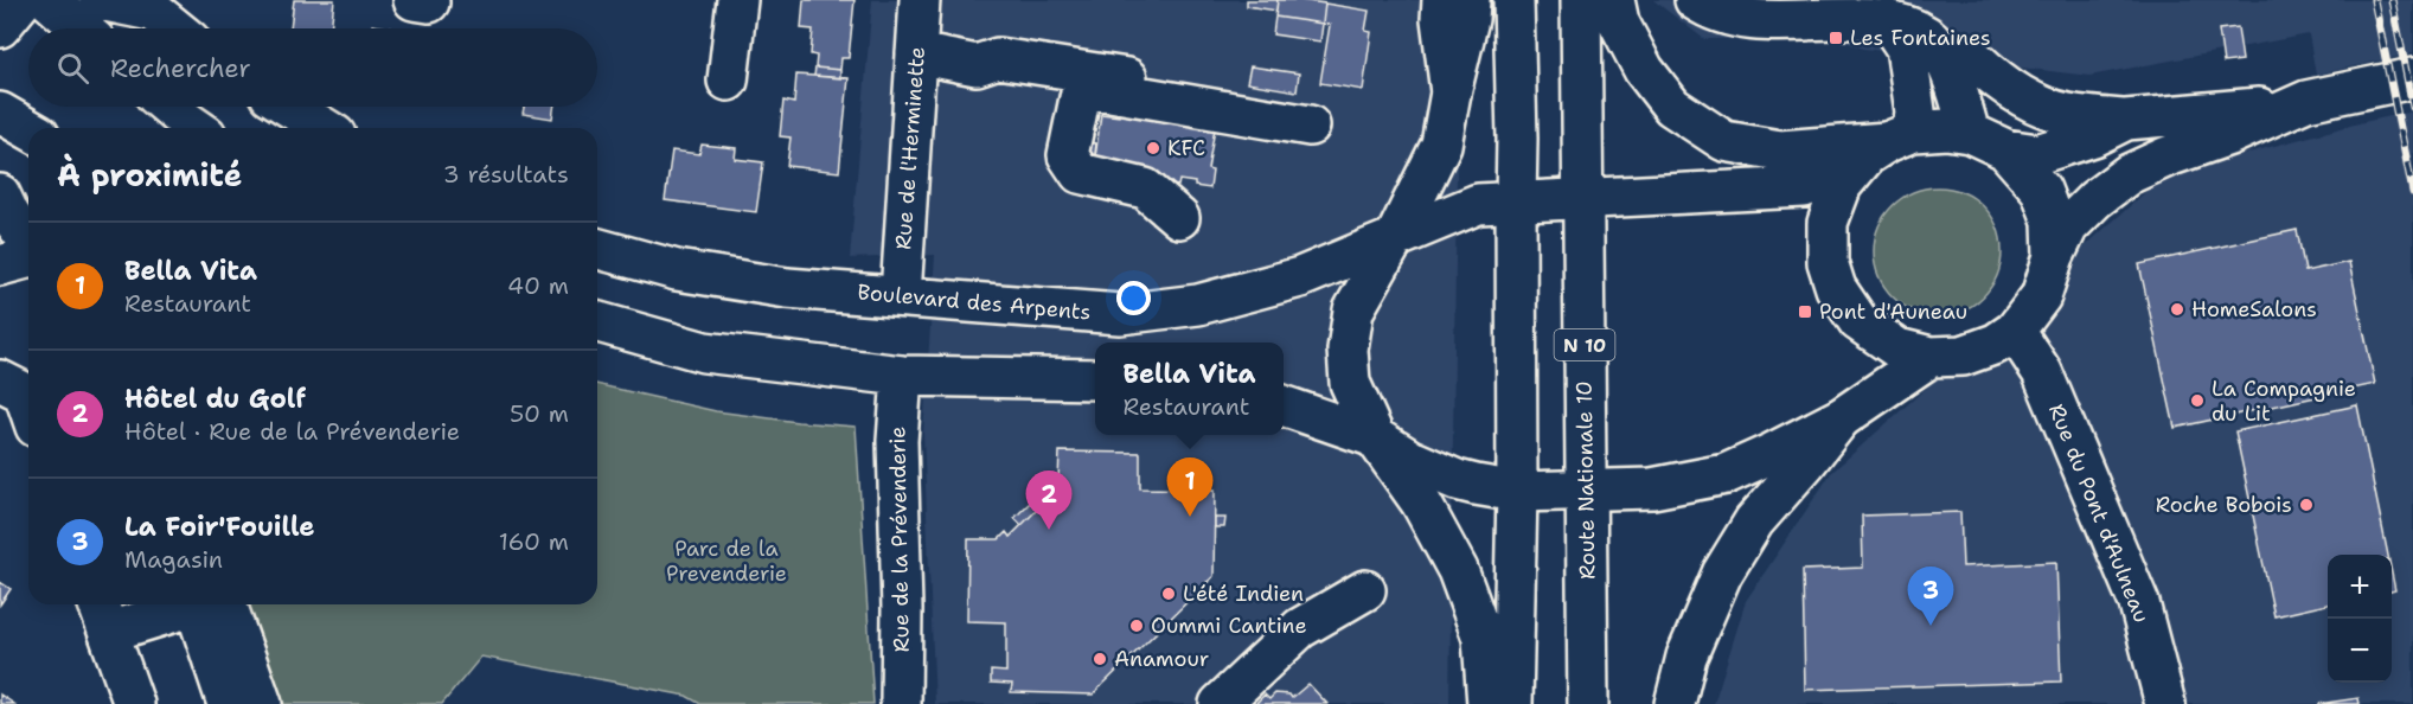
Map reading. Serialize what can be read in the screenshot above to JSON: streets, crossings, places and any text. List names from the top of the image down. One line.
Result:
{"streets":{"street":["Rue de l'Herminette","Boulevard des Arpents","N 10","Route Nationale 10","Rue du Pont d'Aulneau","Rue de la Prévenderie"]},"crossings":[["Rue de l'Herminette","Boulevard des Arpents"],["Boulevard des Arpents","Route Nationale 10"],["Boulevard des Arpents","Rue du Pont d'Aulneau"]],"parks":["Parc de la Prevenderie"],"places":{"transit":["Les Fontaines","Pont d'Auneau"],"other":["KFC","HomeSalons","La Compagnie du Lit","Roche Bobois","L'été Indien","Oummi Cantine","Anamour"]},"page":{"search":"Rechercher","heading":["À proximité","3 résultats"],"list":[{"mark":"1","name":"Bella Vita","note":"Restaurant","value":"40 m"},{"mark":"2","name":"Hôtel du Golf","note":"Hôtel · Rue de la Prévenderie","value":"50 m"},{"mark":"3","name":"La Foir'Fouille","note":"Magasin","value":"160 m"}],"popup":["Bella Vita","Restaurant"],"pins":["1","2","3"],"map_buttons":["+","−"]}}
